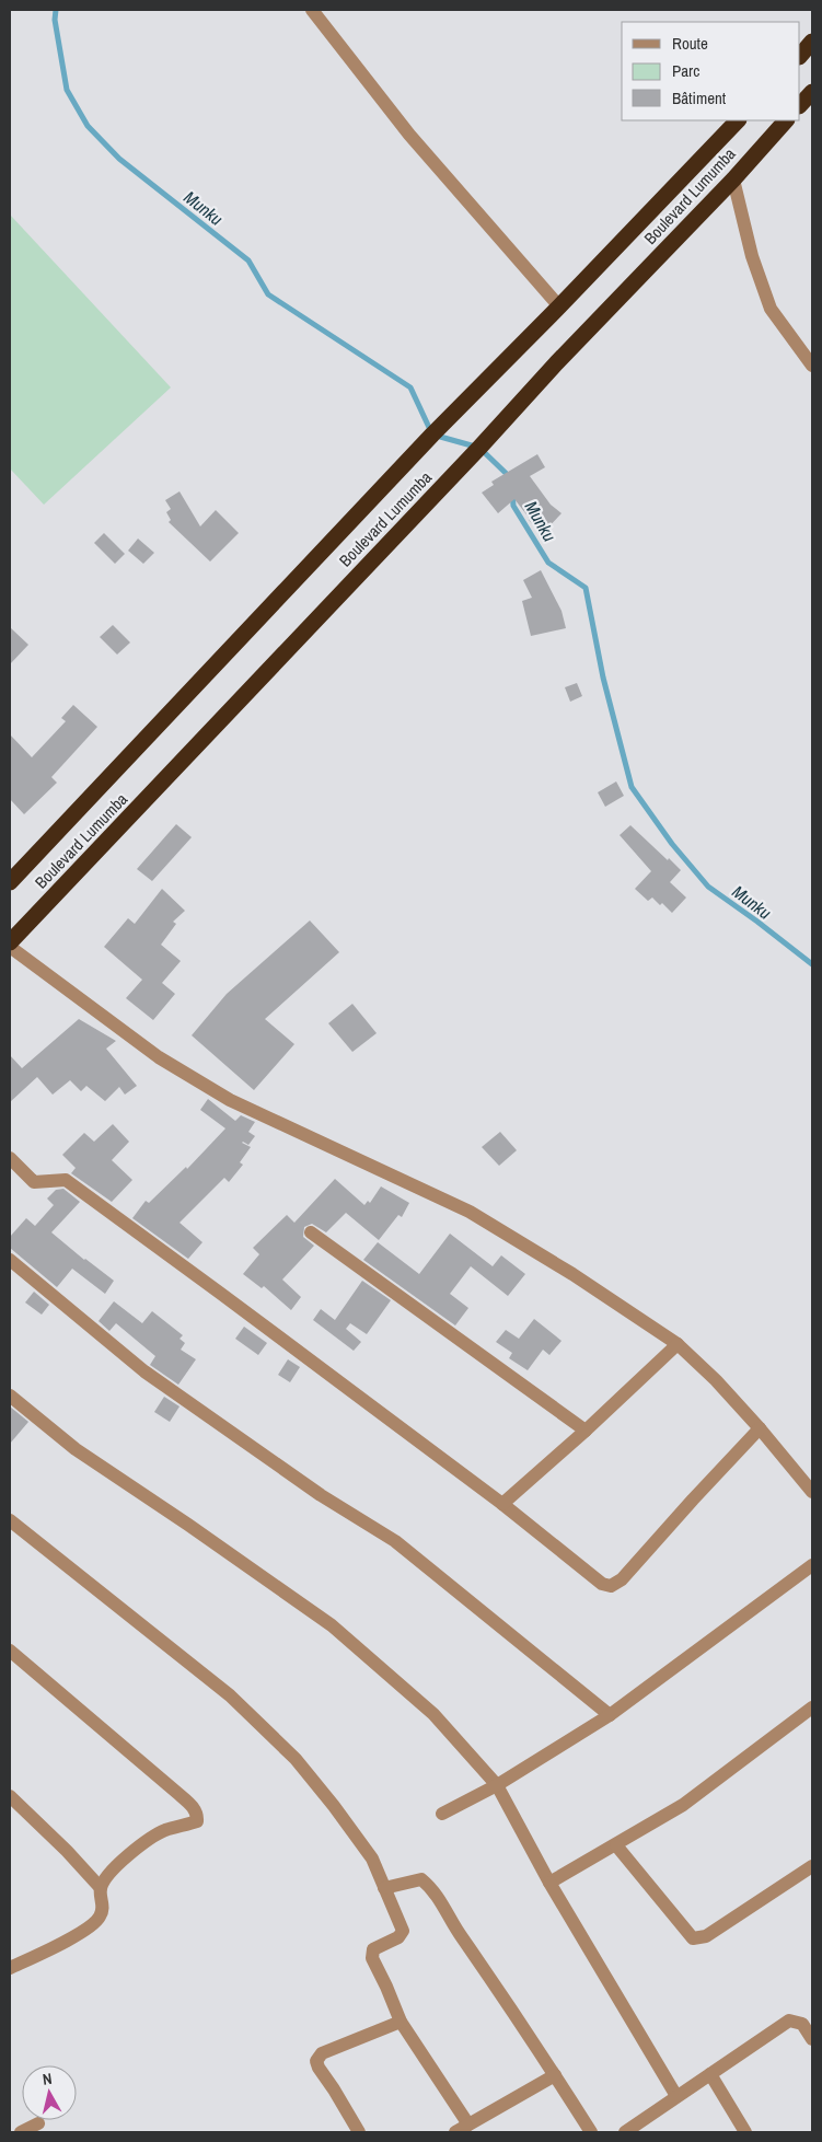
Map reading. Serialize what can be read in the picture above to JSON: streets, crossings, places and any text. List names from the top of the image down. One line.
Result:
{"streets":{"highway":["Boulevard Lumumba"]},"water":["Munku"],"legend":["Route","Parc","Bâtiment"],"north":"top"}
